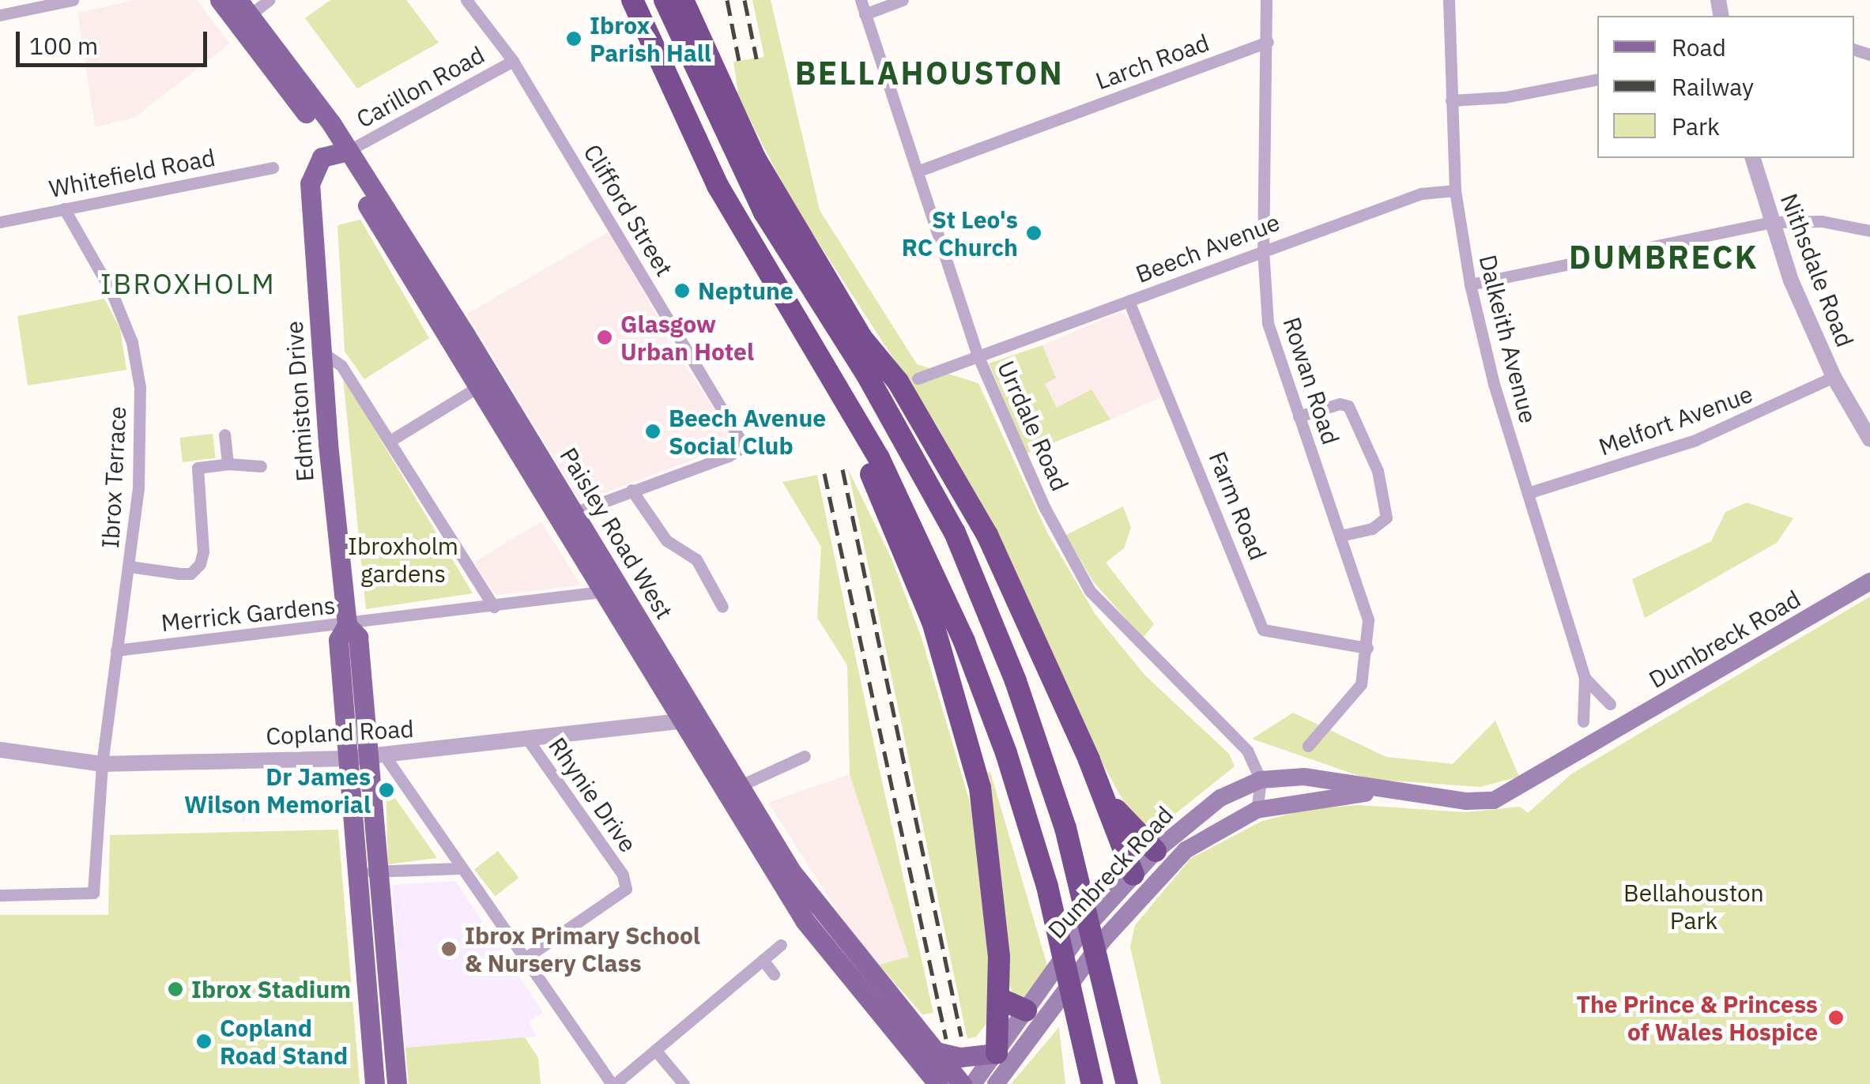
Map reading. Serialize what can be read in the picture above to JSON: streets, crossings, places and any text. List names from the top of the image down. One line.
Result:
{"streets":{"main road":["Edmiston Drive","Paisley Road West","Dumbreck Road"],"street":["Larch Road","Carillon Road","Whitefield Road","Clifford Street","Beech Avenue","Nithsdale Road","Dalkeith Avenue","Rowan Road","Melfort Avenue","Urrdale Road","Ibrox Terrace","Farm Road","Merrick Gardens","Copland Road","Rhynie Drive"]},"crossings":[["Larch Road","Rowan Road"],["Larch Road","Urrdale Road"],["Carillon Road","Clifford Street"],["Carillon Road","Edmiston Drive"],["Carillon Road","Paisley Road West"],["Whitefield Road","Ibrox Terrace"],["Beech Avenue","Dalkeith Avenue"],["Beech Avenue","Rowan Road"],["Beech Avenue","Urrdale Road"],["Beech Avenue","Farm Road"],["Nithsdale Road","Melfort Avenue"],["Dalkeith Avenue","Melfort Avenue"],["Rowan Road","Farm Road"],["Edmiston Drive","Paisley Road West"],["Edmiston Drive","Merrick Gardens"],["Edmiston Drive","Copland Road"],["Urrdale Road","Dumbreck Road"],["Ibrox Terrace","Merrick Gardens"],["Ibrox Terrace","Copland Road"],["Paisley Road West","Merrick Gardens"],["Paisley Road West","Copland Road"],["Copland Road","Rhynie Drive"]],"districts":["BELLAHOUSTON","DUMBRECK","IBROXHOLM"],"parks":["Ibroxholm gardens","Bellahouston Park"],"places":["Ibrox Parish Hall","St Leo's RC Church","Neptune","Glasgow Urban Hotel","Beech Avenue Social Club","Dr James Wilson Memorial","Ibrox Primary School & Nursery Class","Ibrox Stadium","The Prince & Princess of Wales Hospice","Copland Road Stand"],"legend":["Road","Railway","Park"],"scale_bar":"100 m"}
